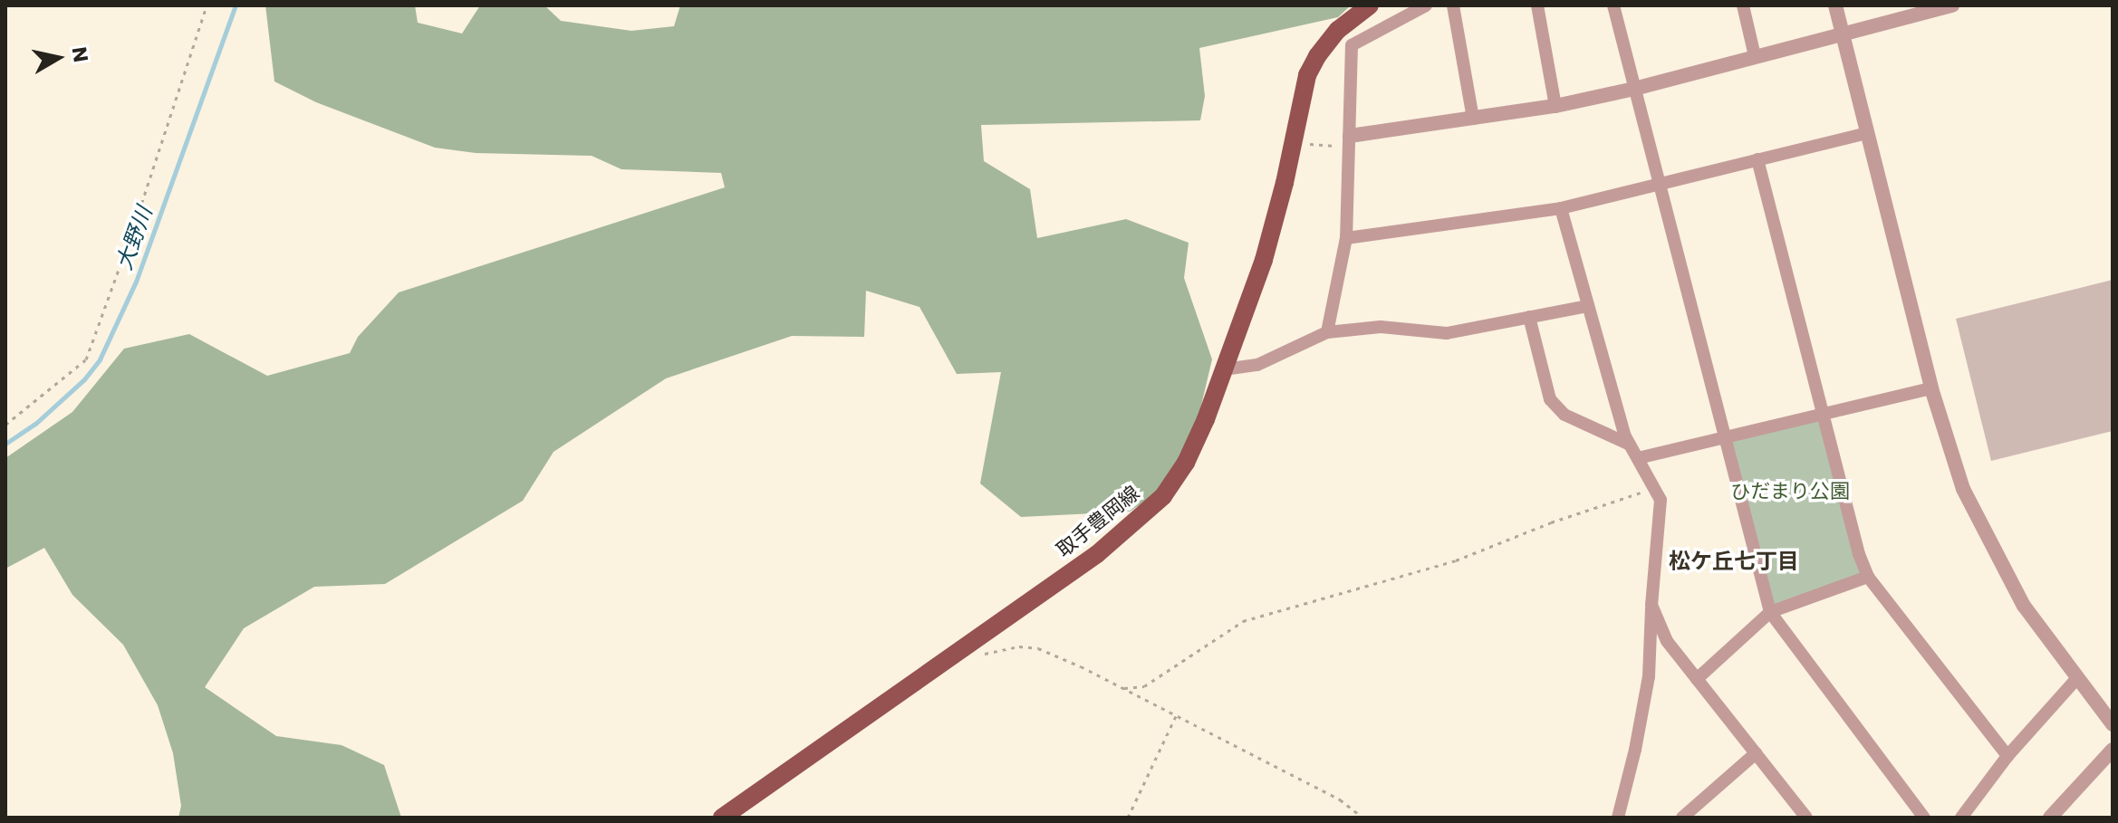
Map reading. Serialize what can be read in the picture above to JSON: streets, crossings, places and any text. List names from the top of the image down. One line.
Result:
{"streets":{"main road":["取手豊岡線"]},"districts":["松ケ丘七丁目"],"water":["大野川"],"parks":["ひだまり公園"],"north":"right"}
